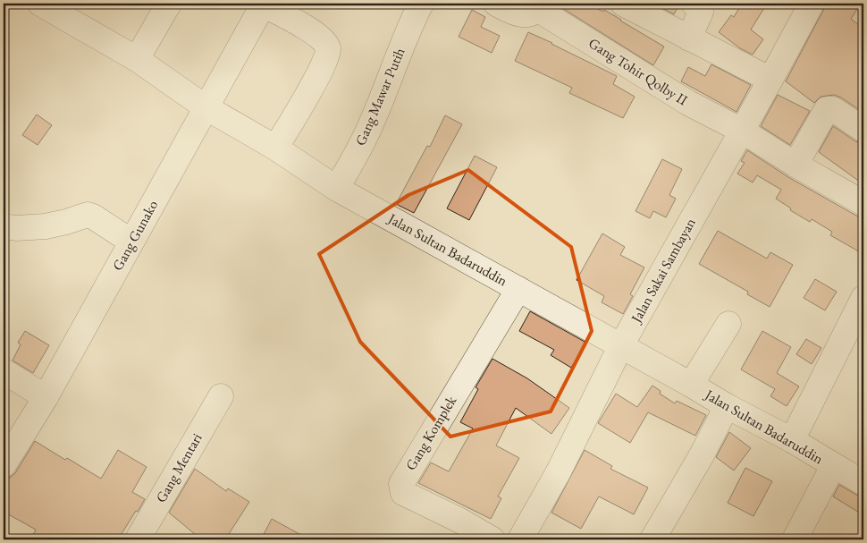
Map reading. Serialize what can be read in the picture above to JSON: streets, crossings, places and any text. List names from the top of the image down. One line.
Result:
{"streets":{"street":["Gang Tohir Qolby II","Gang Mawar Putih","Gang Gunako","Jalan Sultan Badaruddin","Jalan Sakai Sambayan","Gang Komplek","Gang Mentari"]},"crossings":[["Gang Tohir Qolby II","Jalan Sakai Sambayan"],["Gang Mawar Putih","Jalan Sultan Badaruddin"],["Gang Gunako","Jalan Sultan Badaruddin"],["Jalan Sultan Badaruddin","Jalan Sakai Sambayan"],["Jalan Sultan Badaruddin","Gang Komplek"]]}
